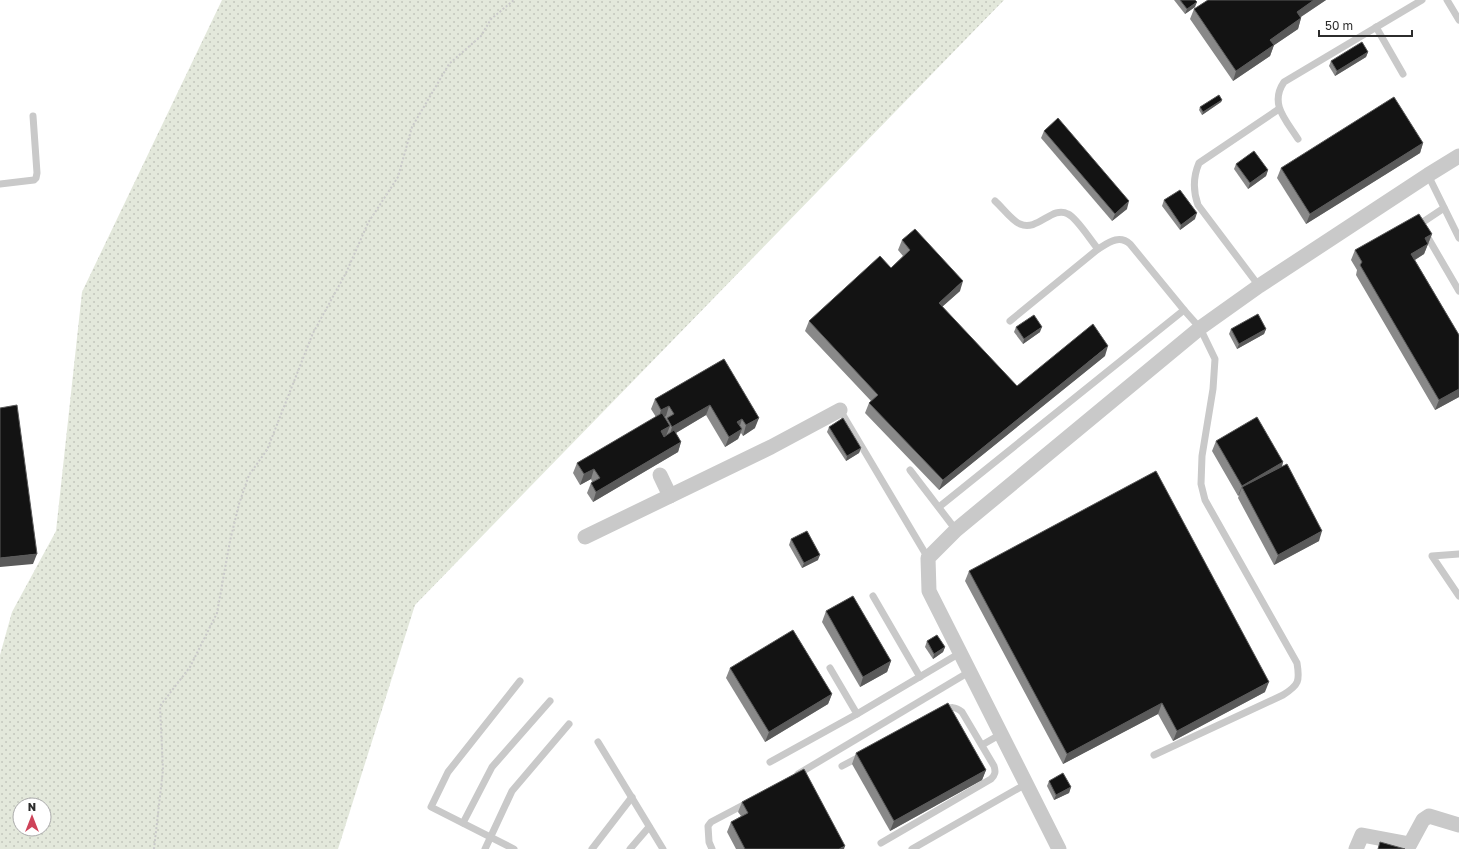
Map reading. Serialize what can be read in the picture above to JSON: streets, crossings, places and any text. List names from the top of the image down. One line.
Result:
{"scale_bar":"50 m","north":"top"}
